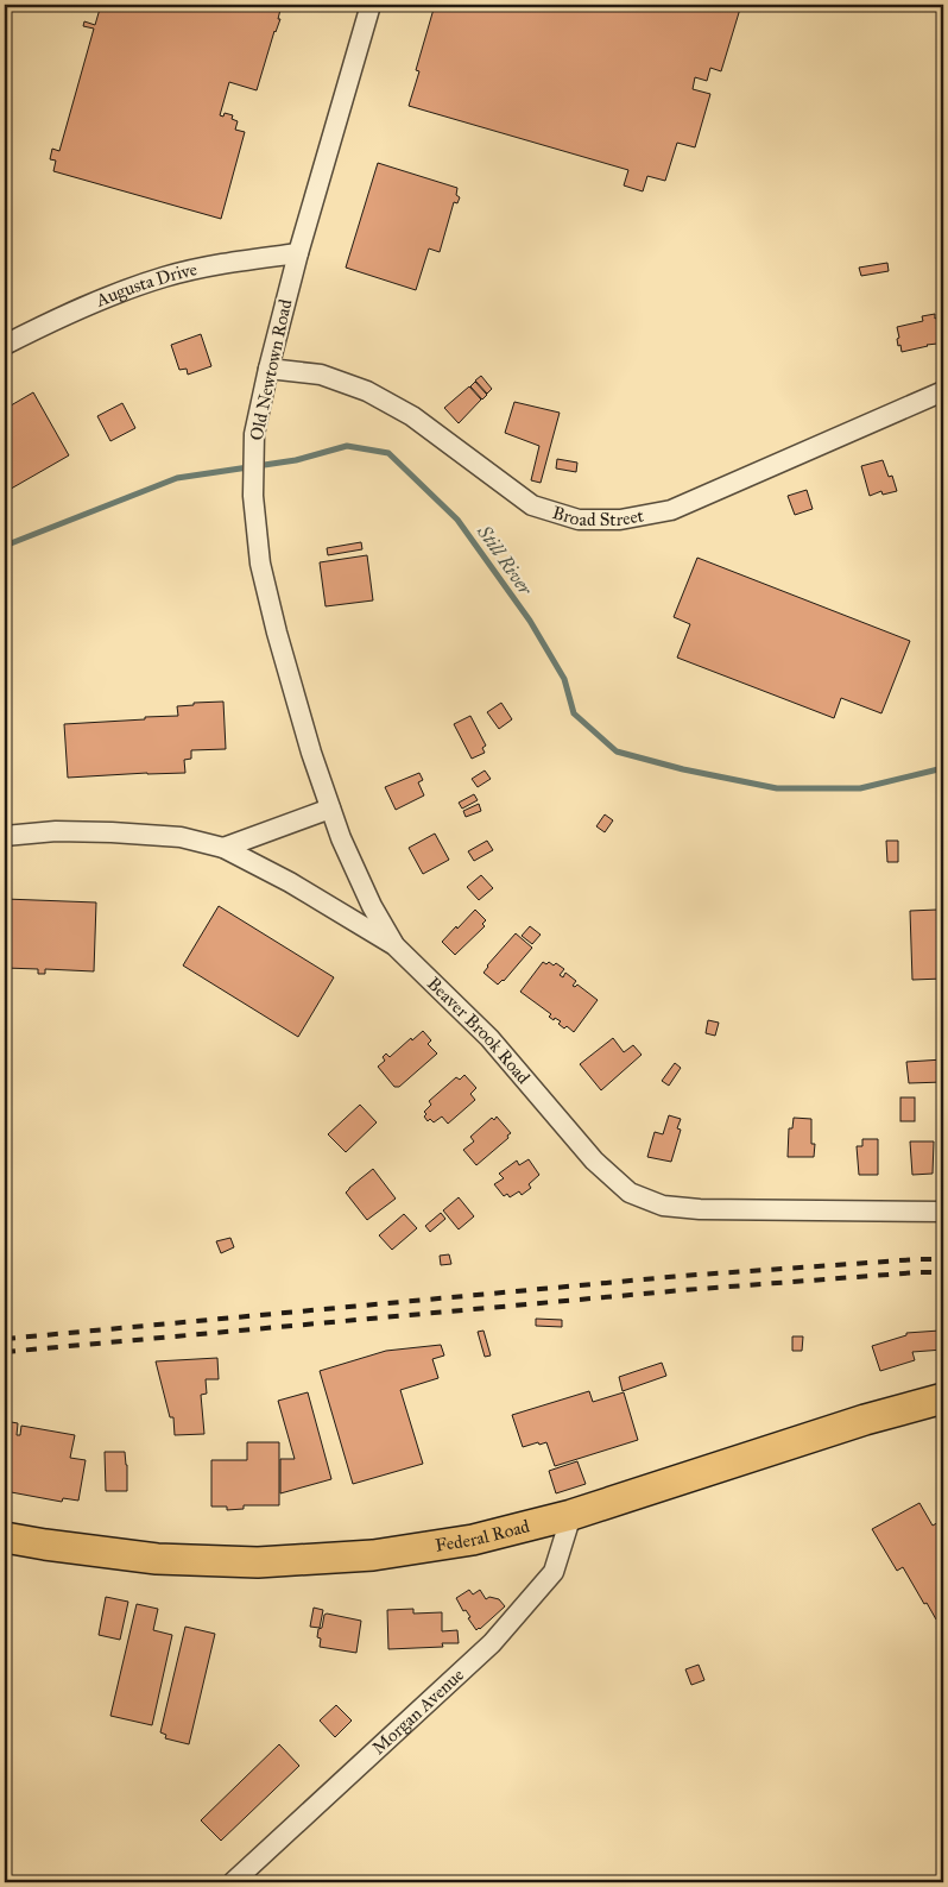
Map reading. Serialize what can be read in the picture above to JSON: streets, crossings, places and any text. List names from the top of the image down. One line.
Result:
{"streets":{"main road":["Federal Road"],"street":["Augusta Drive","Old Newtown Road","Broad Street","Beaver Brook Road","Morgan Avenue"]},"crossings":[["Augusta Drive","Old Newtown Road"],["Old Newtown Road","Broad Street"],["Old Newtown Road","Beaver Brook Road"],["Federal Road","Morgan Avenue"]],"water":["Still River"]}
